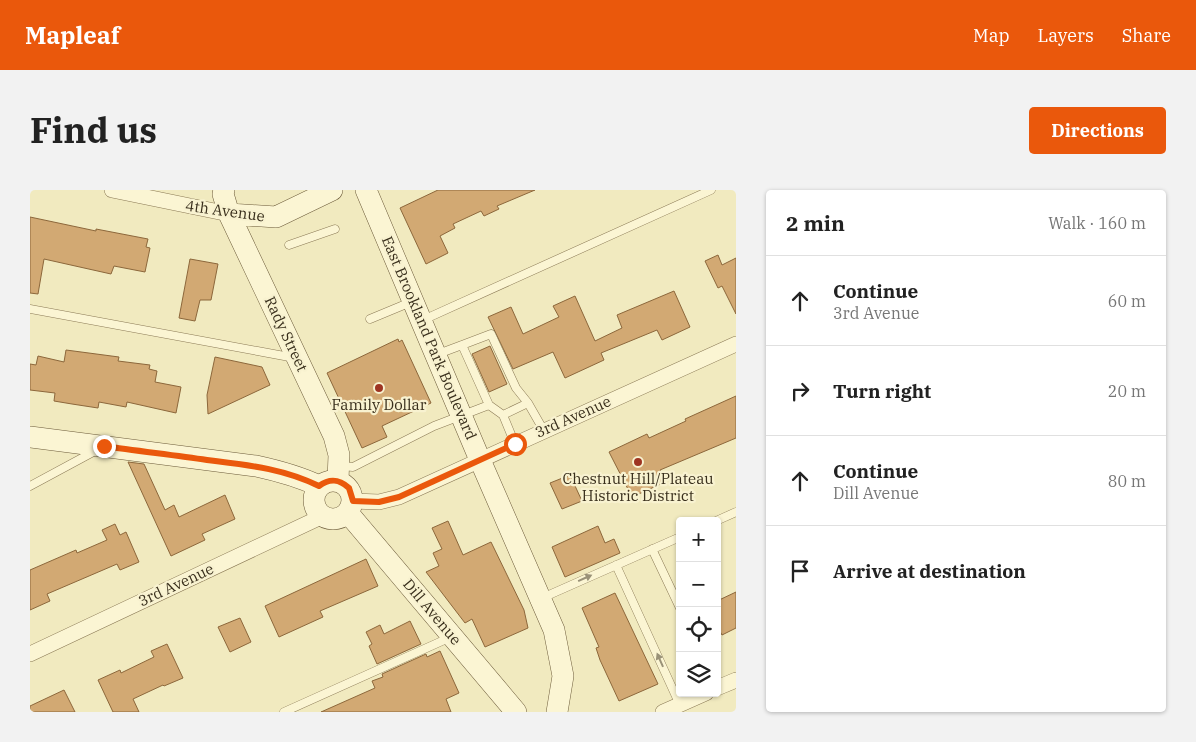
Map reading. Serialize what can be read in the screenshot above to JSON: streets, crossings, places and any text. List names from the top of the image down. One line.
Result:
{"streets":{"street":["4th Avenue","Rady Street","East Brookland Park Boulevard","3rd Avenue","Dill Avenue"]},"crossings":[["4th Avenue","Rady Street"],["Rady Street","3rd Avenue"],["Rady Street","Dill Avenue"],["East Brookland Park Boulevard","3rd Avenue"],["3rd Avenue","Dill Avenue"]],"places":["Family Dollar","Chestnut Hill/Plateau Historic District"],"page":{"header":"Mapleaf","nav":["Map","Layers","Share"],"title":"Find us","buttons":"Directions","heading":["2 min","Walk · 160 m"],"list":[["Continue","3rd Avenue","60 m"],["Turn right","20 m"],["Continue","Dill Avenue","80 m"],"Arrive at destination"],"map_buttons":["+","−"]}}
